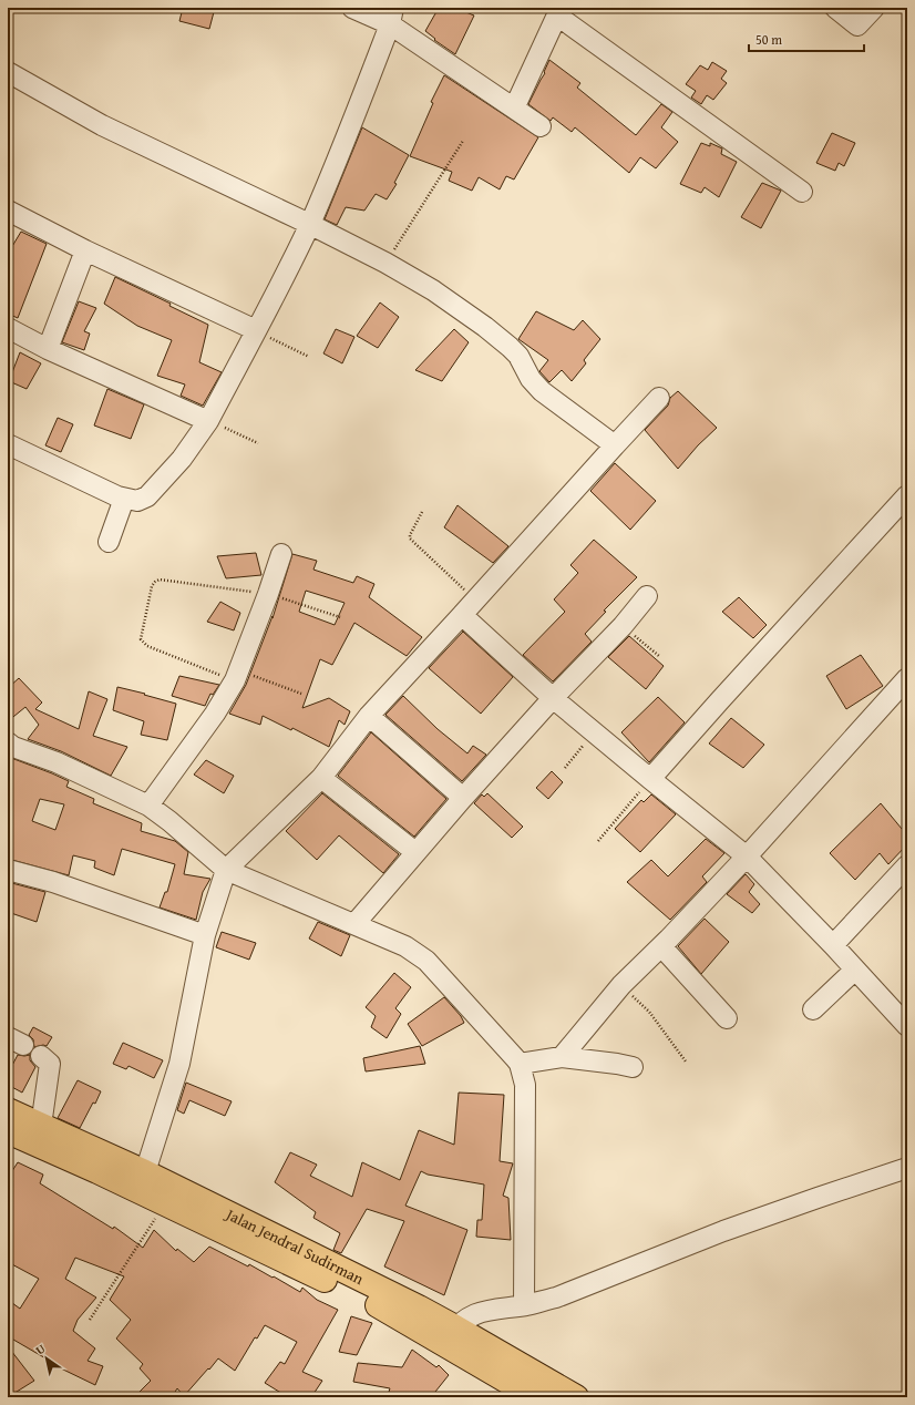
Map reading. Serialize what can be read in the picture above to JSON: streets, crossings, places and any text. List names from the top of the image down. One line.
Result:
{"streets":{"highway":["Jalan Jendral Sudirman"]},"scale_bar":"50 m","north":"top left"}
